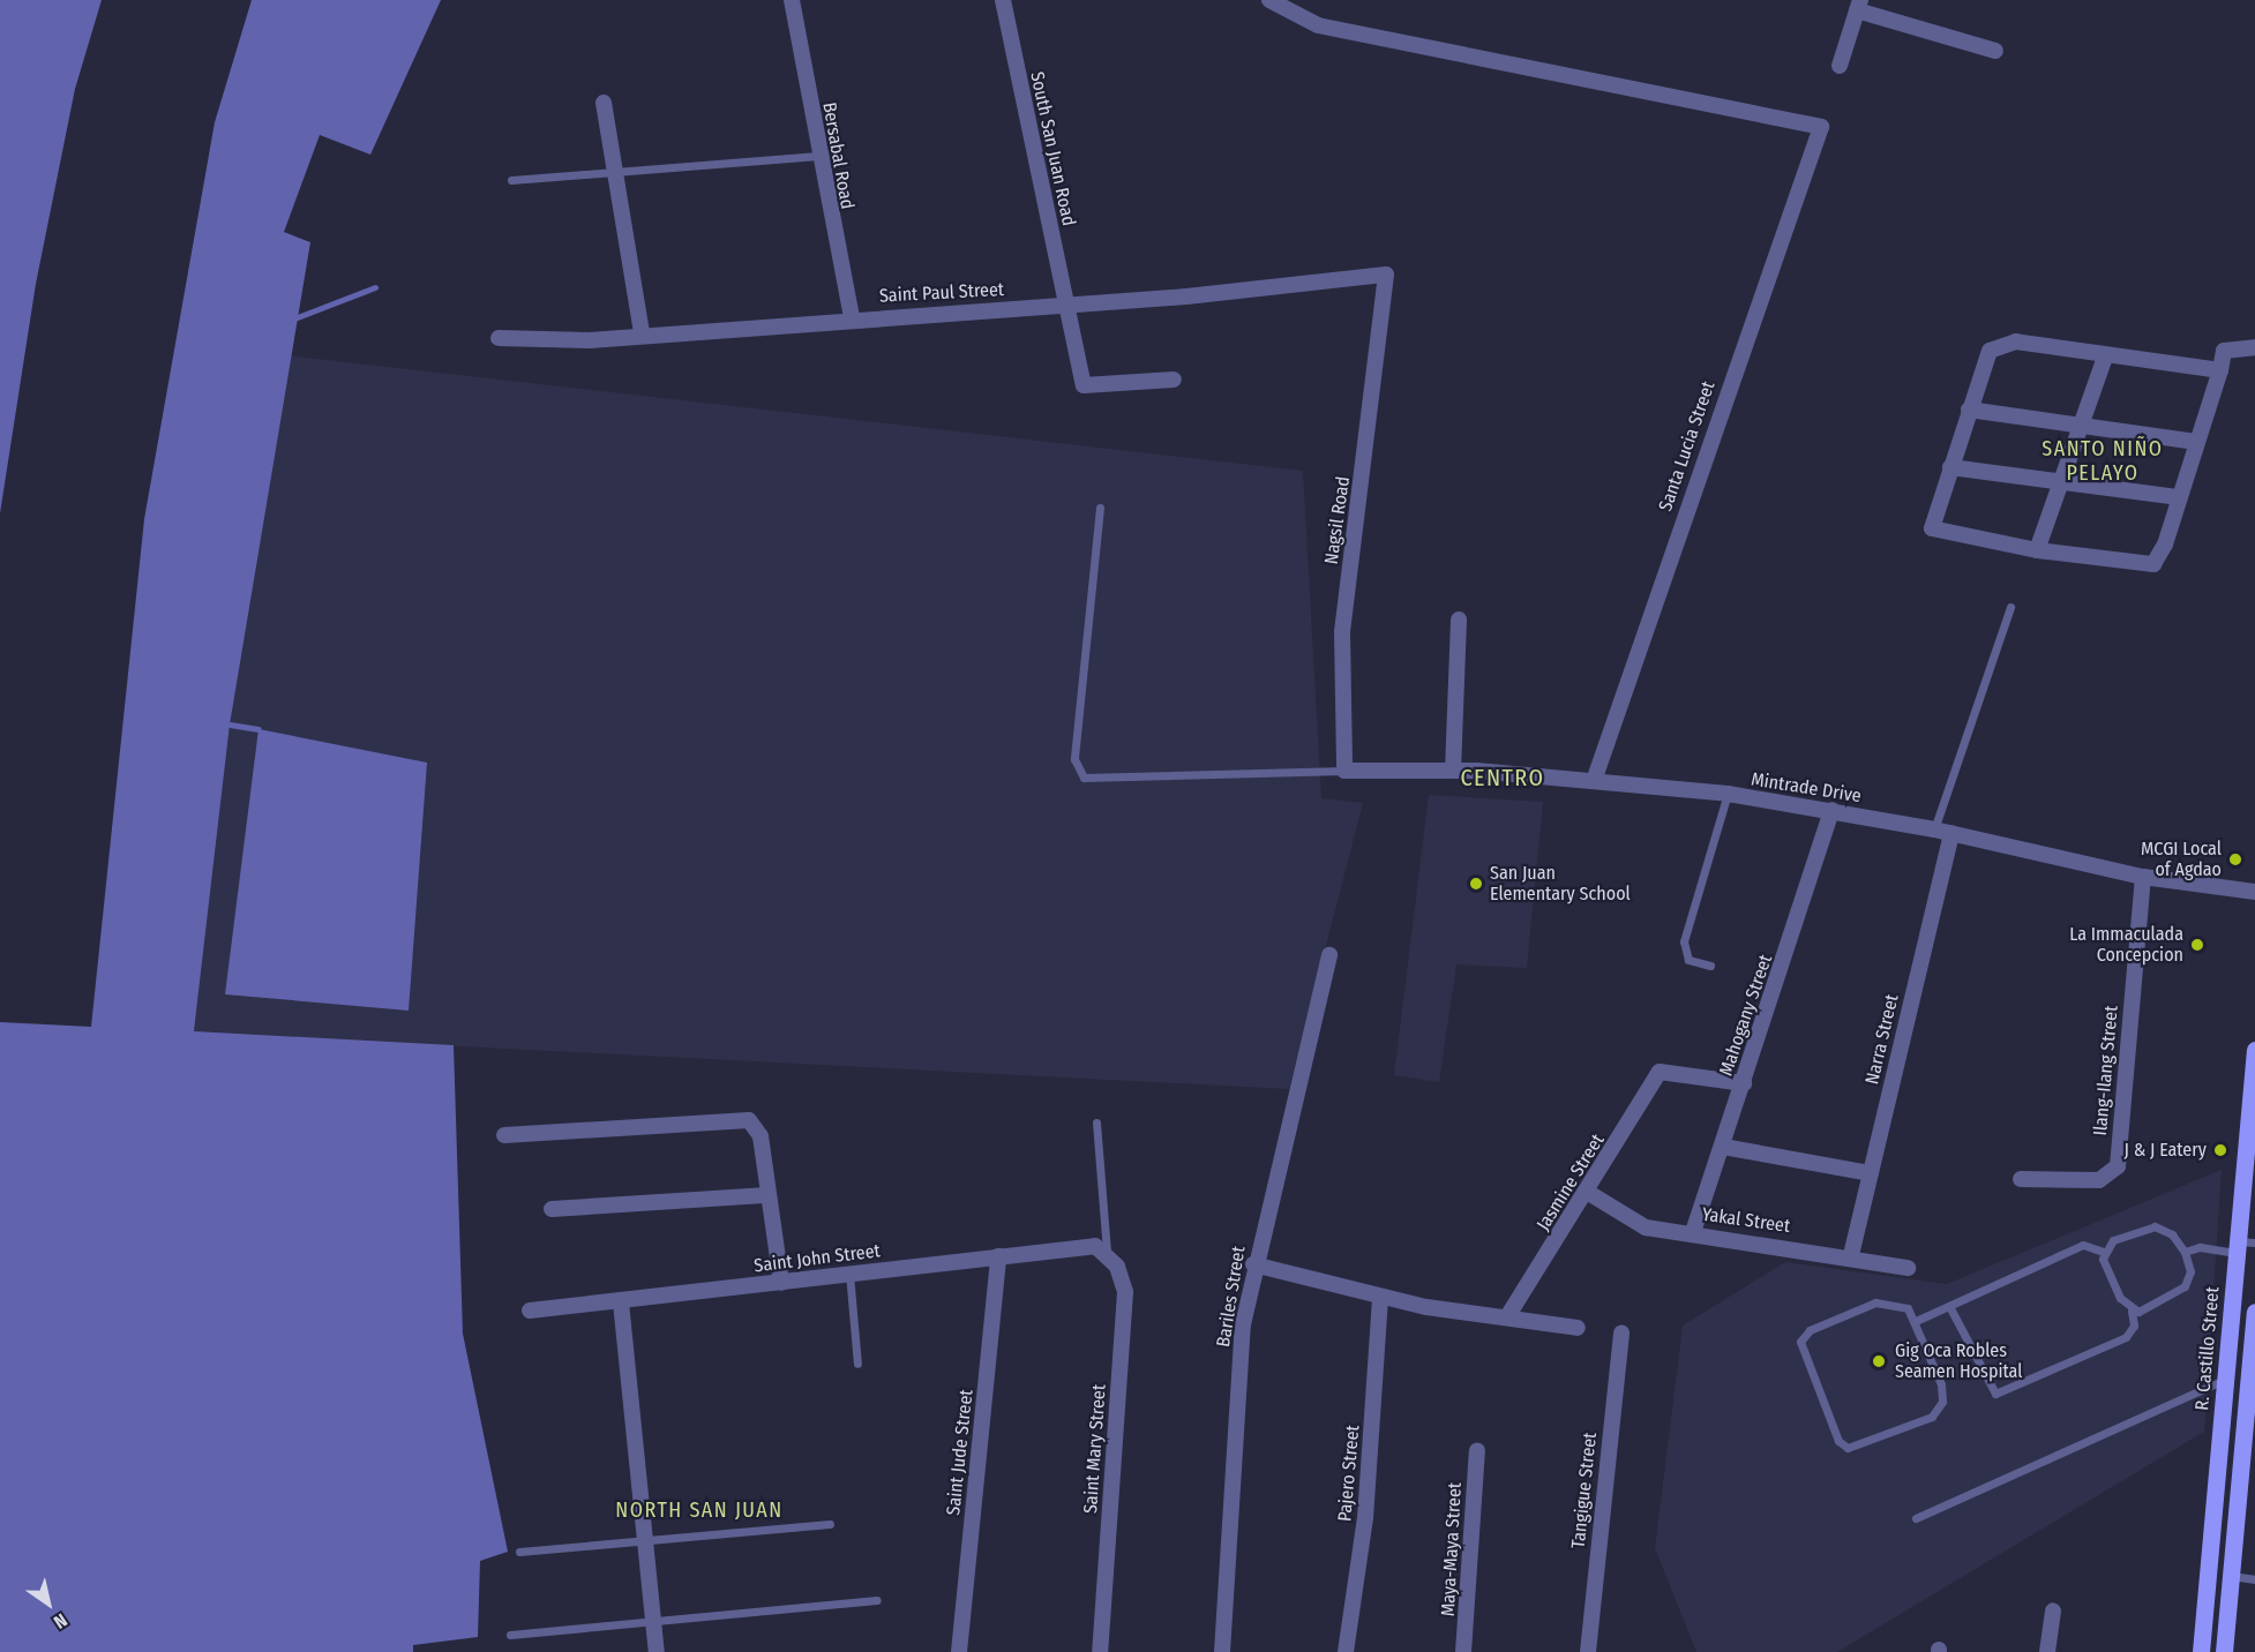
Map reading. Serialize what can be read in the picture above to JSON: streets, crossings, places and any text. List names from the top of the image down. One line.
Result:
{"streets":{"main road":["R. Castillo Street"],"street":["South San Juan Road","Bersabal Road","Saint Paul Street","Santa Lucia Street","Nagsil Road","Mintrade Drive","Mahogany Street","Narra Street","Ilang-Ilang Street","Jasmine Street","Yakal Street","Saint John Street","Bariles Street","Saint Mary Street","Saint Jude Street","Pajero Street","Tangigue Street","Maya-Maya Street"]},"crossings":[["South San Juan Road","Saint Paul Street"],["Bersabal Road","Saint Paul Street"],["Saint Paul Street","Nagsil Road"],["Santa Lucia Street","Mintrade Drive"],["Nagsil Road","Mintrade Drive"],["Mintrade Drive","Mahogany Street"],["Mintrade Drive","Narra Street"],["Mintrade Drive","Ilang-Ilang Street"],["Mahogany Street","Jasmine Street"],["Mahogany Street","Yakal Street"],["Narra Street","Yakal Street"],["Jasmine Street","Yakal Street"],["Saint John Street","Saint Mary Street"],["Saint John Street","Saint Jude Street"]],"districts":["SANTO NIÑO PELAYO","CENTRO","NORTH SAN JUAN"],"places":["MCGI Local of Agdao","San Juan Elementary School","La Immaculada Concepcion","J & J Eatery","Gig Oca Robles Seamen Hospital"],"north":"bottom right"}
